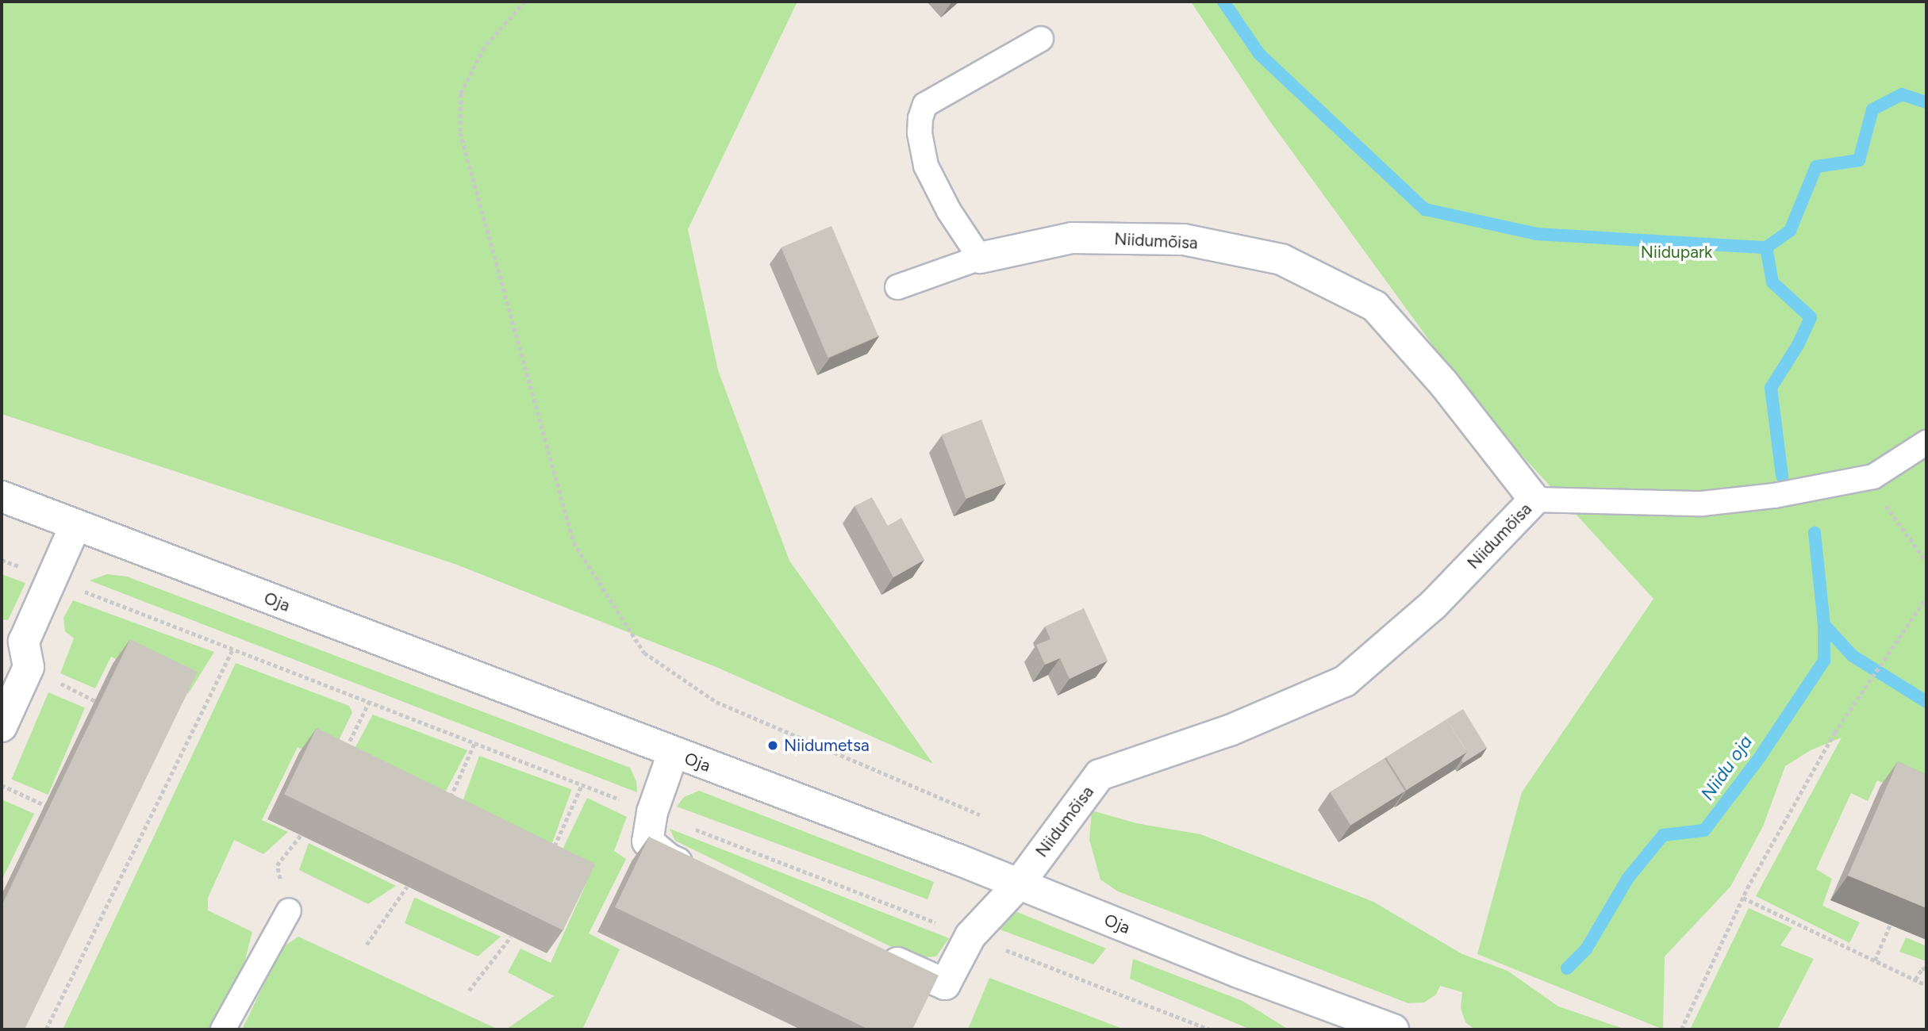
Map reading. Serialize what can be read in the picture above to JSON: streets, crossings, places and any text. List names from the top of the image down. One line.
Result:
{"streets":{"street":["Niidumõisa","Oja"]},"crossings":[["Niidumõisa","Oja"]],"water":["Niidu oja"],"parks":["Niidupark"],"places":["Niidumetsa"]}
